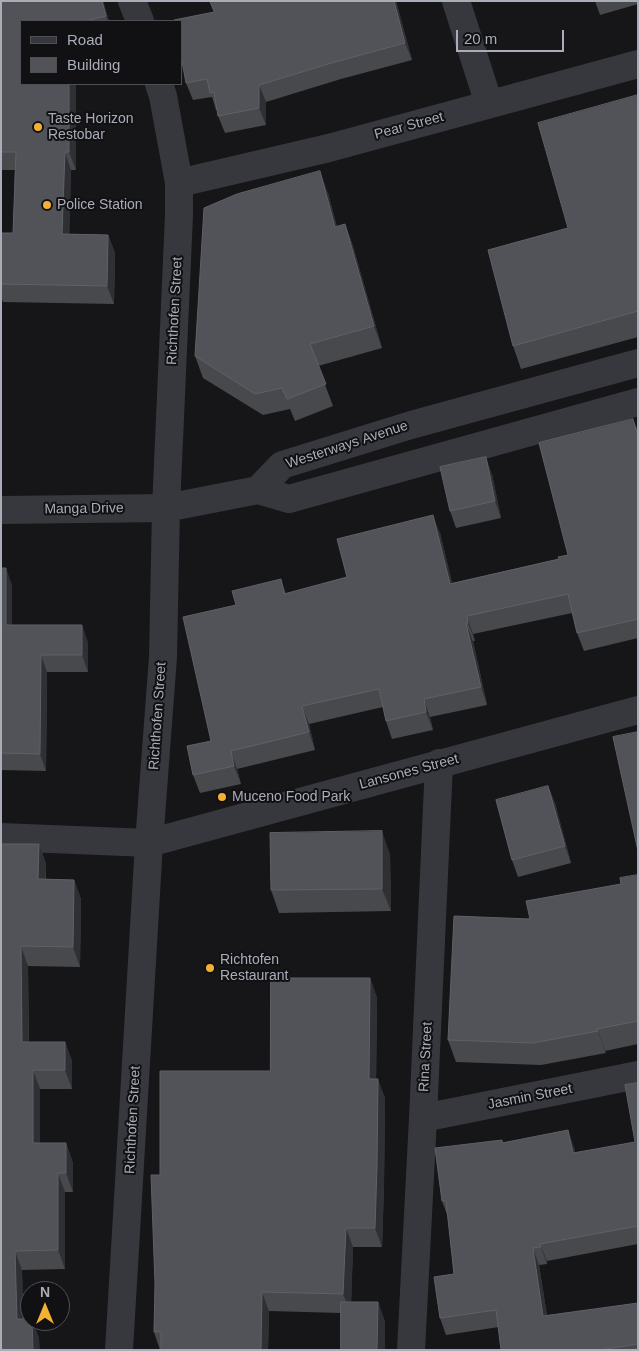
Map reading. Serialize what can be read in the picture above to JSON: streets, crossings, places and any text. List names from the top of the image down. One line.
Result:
{"streets":{"street":["Pear Street","Richthofen Street","Westerways Avenue","Manga Drive","Lansones Street","Rina Street","Jasmin Street"]},"crossings":[["Pear Street","Richthofen Street"],["Richthofen Street","Manga Drive"],["Richthofen Street","Lansones Street"],["Lansones Street","Rina Street"],["Rina Street","Jasmin Street"]],"places":["Taste Horizon Restobar","Police Station","Muceno Food Park","Richtofen Restaurant"],"legend":["Road","Building"],"scale_bar":"20 m","north":"top"}
